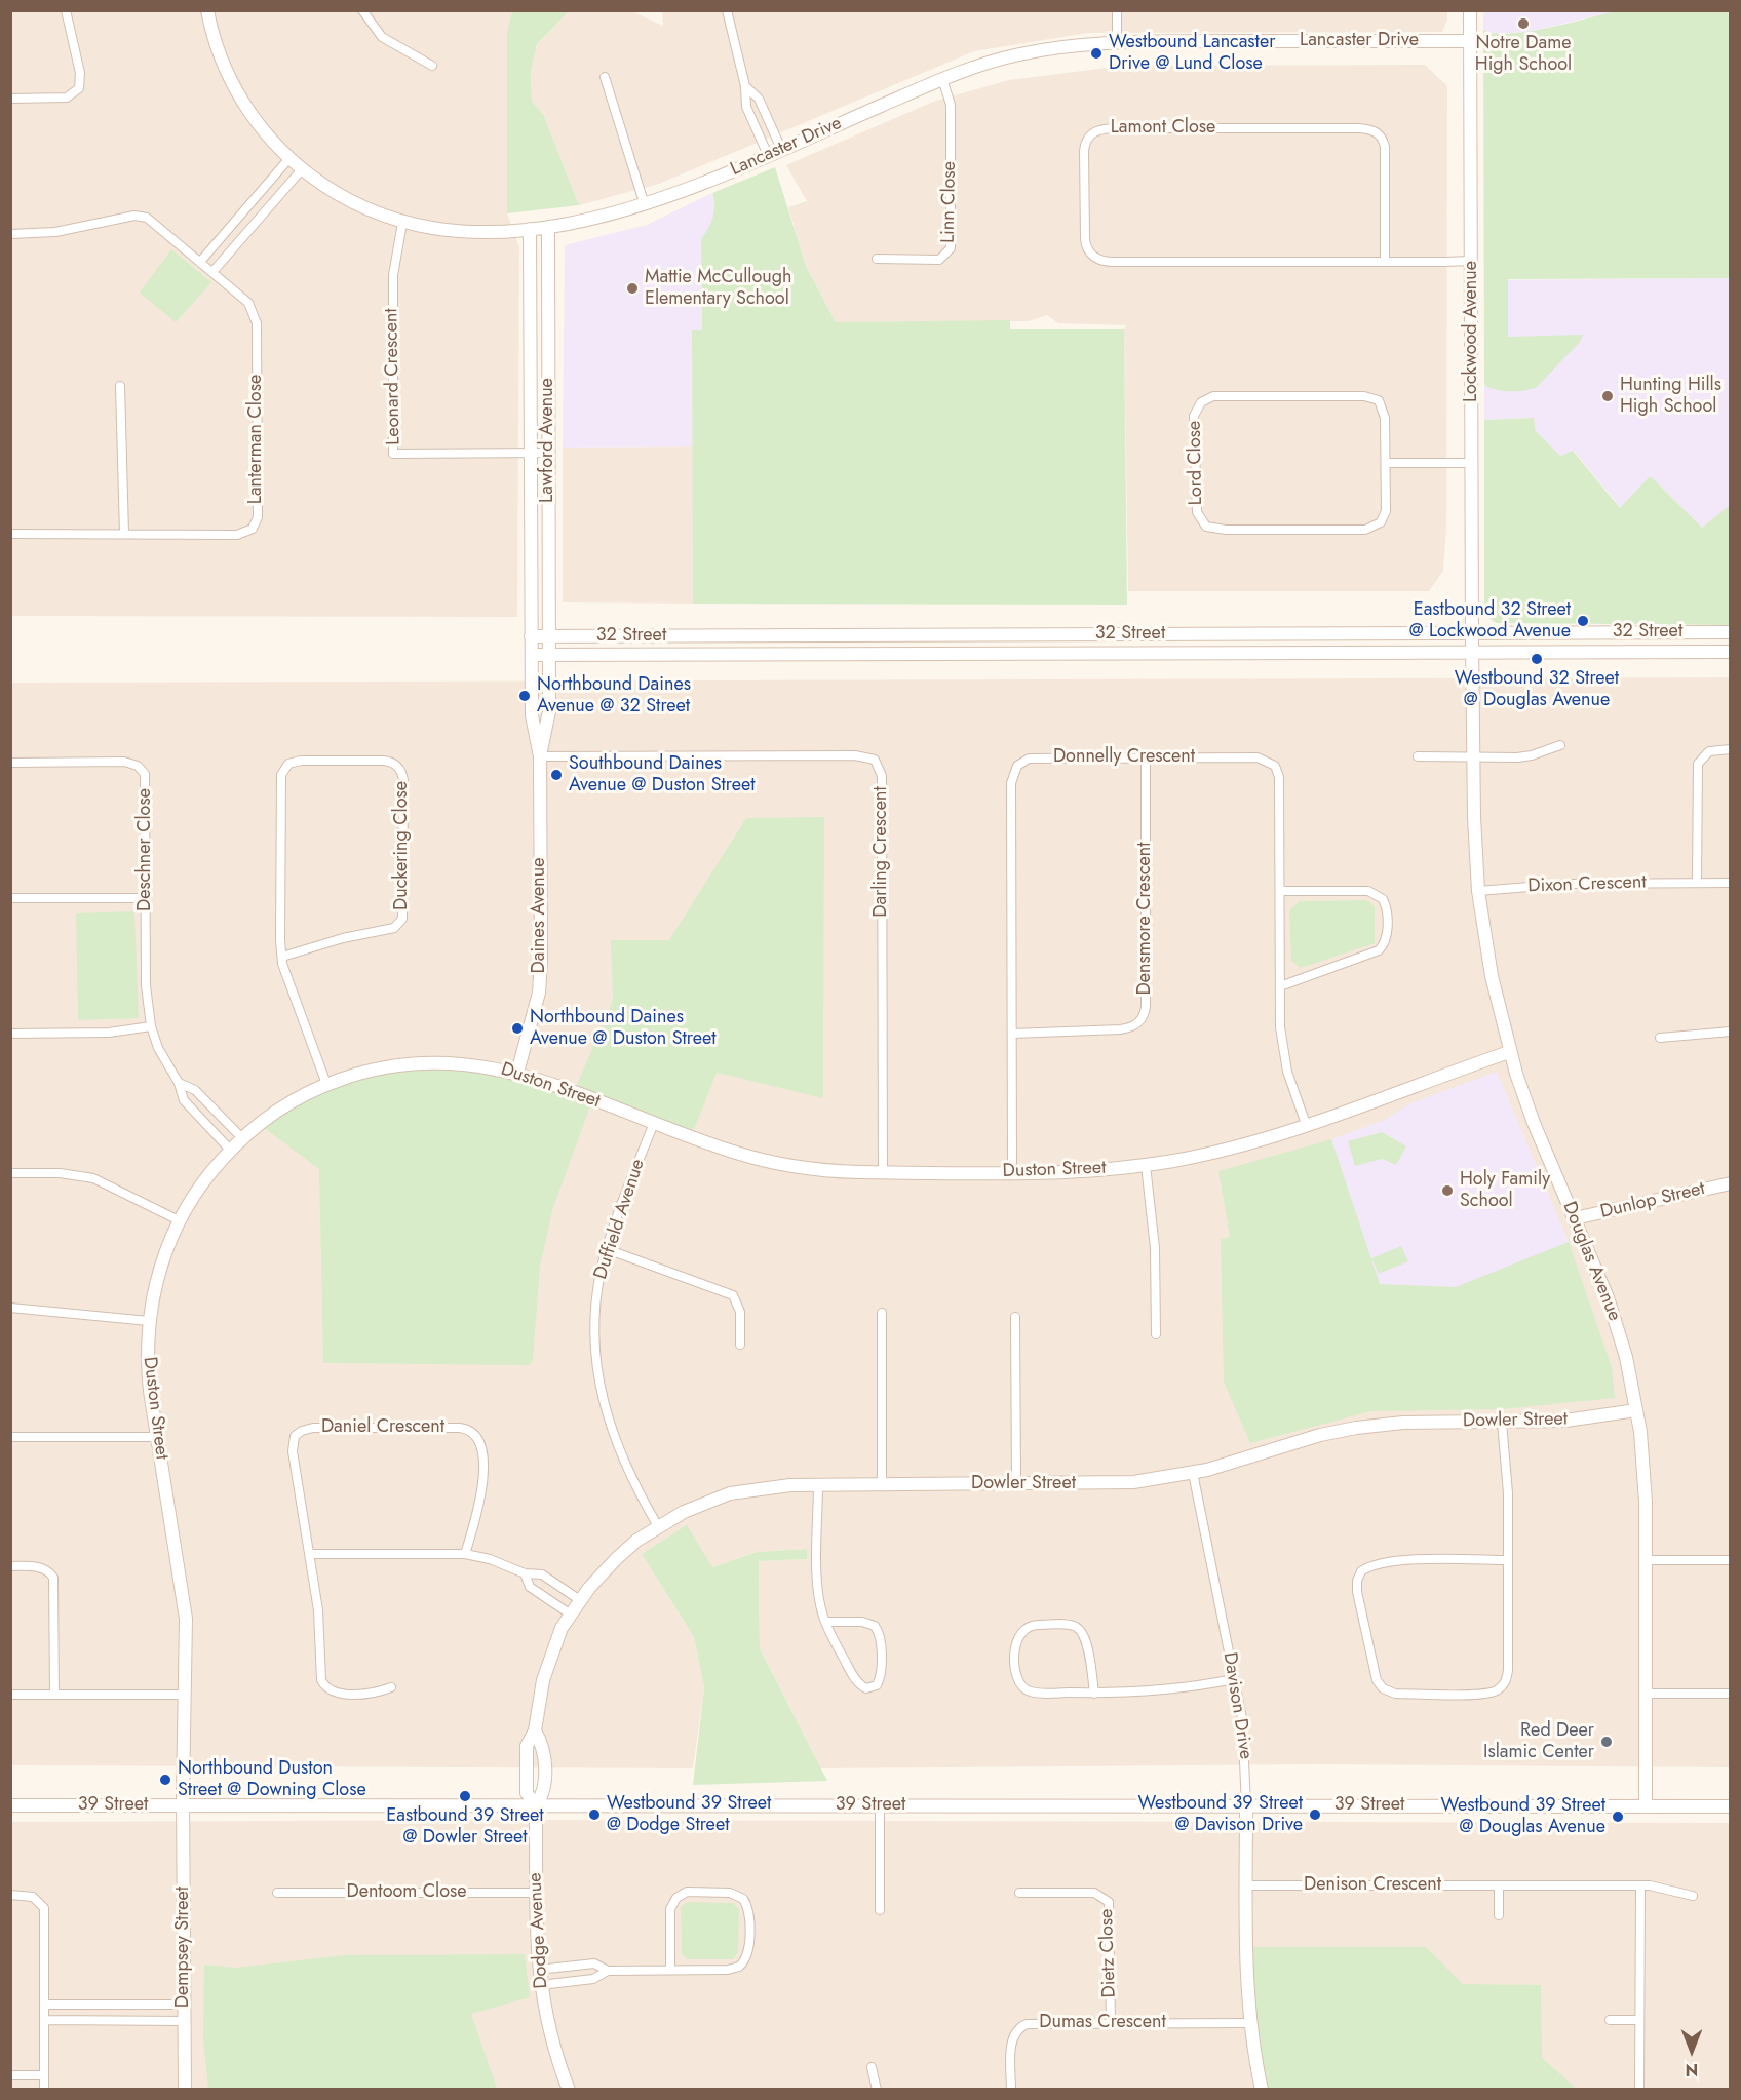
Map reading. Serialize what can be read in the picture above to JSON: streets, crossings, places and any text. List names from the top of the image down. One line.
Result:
{"streets":{"street":["Lancaster Drive","Lamont Close","Linn Close","Lockwood Avenue","Leonard Crescent","Lanterman Close","Lawford Avenue","Lord Close","32 Street","Donnelly Crescent","Duckering Close","Deschner Close","Darling Crescent","Dixon Crescent","Daines Avenue","Densmore Crescent","Duston Street","Dunlop Street","Duffield Avenue","Douglas Avenue","Dowler Street","Daniel Crescent","Davison Drive","39 Street","Denison Crescent","Dentoom Close","Dodge Avenue","Dempsey Street","Dietz Close","Dumas Crescent"]},"crossings":[["Lancaster Drive","Linn Close"],["Lancaster Drive","Lockwood Avenue"],["Lancaster Drive","Leonard Crescent"],["Lancaster Drive","Lawford Avenue"],["Lamont Close","Lockwood Avenue"],["Lockwood Avenue","32 Street"],["Lockwood Avenue","Douglas Avenue"],["Leonard Crescent","Lawford Avenue"],["Lawford Avenue","32 Street"],["Lawford Avenue","Daines Avenue"],["32 Street","Daines Avenue"],["32 Street","Douglas Avenue"],["Donnelly Crescent","Densmore Crescent"],["Donnelly Crescent","Duston Street"],["Duckering Close","Duston Street"],["Deschner Close","Duston Street"],["Darling Crescent","Daines Avenue"],["Darling Crescent","Duston Street"],["Dixon Crescent","Douglas Avenue"],["Daines Avenue","Duston Street"],["Duston Street","Duffield Avenue"],["Duston Street","Douglas Avenue"],["Duston Street","39 Street"],["Duston Street","Dempsey Street"],["Dunlop Street","Douglas Avenue"],["Duffield Avenue","Dowler Street"],["Douglas Avenue","Dowler Street"],["Douglas Avenue","39 Street"],["Dowler Street","Davison Drive"],["Dowler Street","39 Street"],["Dowler Street","Dodge Avenue"],["Davison Drive","39 Street"],["Davison Drive","Denison Crescent"],["Davison Drive","Dumas Crescent"],["39 Street","Dodge Avenue"],["39 Street","Dempsey Street"],["Dentoom Close","Dodge Avenue"],["Dietz Close","Dumas Crescent"]],"places":["Notre Dame High School","Westbound Lancaster Drive @ Lund Close","Mattie McCullough Elementary School","Hunting Hills High School","Eastbound 32 Street @ Lockwood Avenue","Westbound 32 Street @ Douglas Avenue","Northbound Daines Avenue @ 32 Street","Southbound Daines Avenue @ Duston Street","Northbound Daines Avenue @ Duston Street","Holy Family School","Red Deer Islamic Center","Northbound Duston Street @ Downing Close","Eastbound 39 Street @ Dowler Street","Westbound 39 Street @ Dodge Street","Westbound 39 Street @ Davison Drive","Westbound 39 Street @ Douglas Avenue"],"north":"bottom"}
